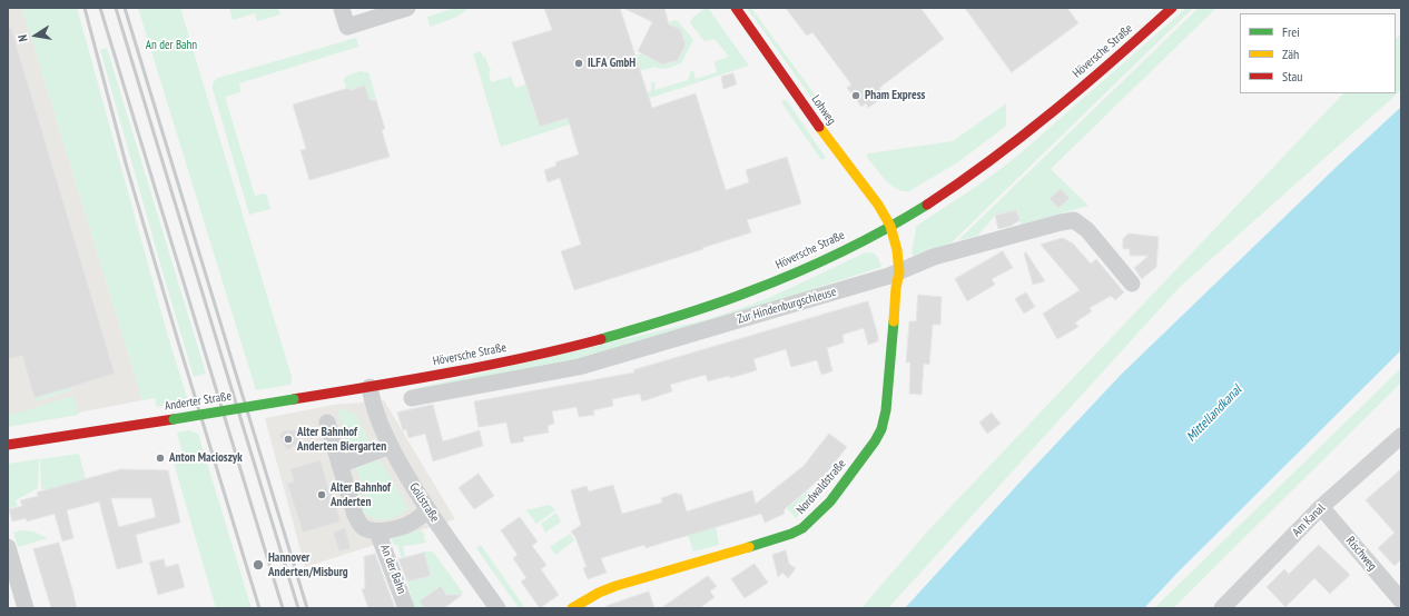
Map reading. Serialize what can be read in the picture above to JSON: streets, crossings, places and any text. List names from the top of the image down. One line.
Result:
{"streets":{"main road":["Höversche Straße","Lohweg","Anderter Straße","Nordwaldstraße"],"street":["Zur Hindenburgschleuse","Gollstraße","Am Kanal","Rischweg","An der Bahn"]},"crossings":[["Höversche Straße","Lohweg"],["Höversche Straße","Anderter Straße"],["Höversche Straße","Nordwaldstraße"],["Lohweg","Nordwaldstraße"],["Zur Hindenburgschleuse","Nordwaldstraße"],["Anderter Straße","Gollstraße"],["Gollstraße","An der Bahn"],["Am Kanal","Rischweg"]],"water":["Mittellandkanal"],"parks":["An der Bahn"],"places":["ILFA GmbH","Pham Express","Alter Bahnhof Anderten Biergarten","Anton Macioszyk","Alter Bahnhof Anderten","Hannover Anderten/Misburg"],"legend":["Frei","Zäh","Stau"],"north":"left"}
